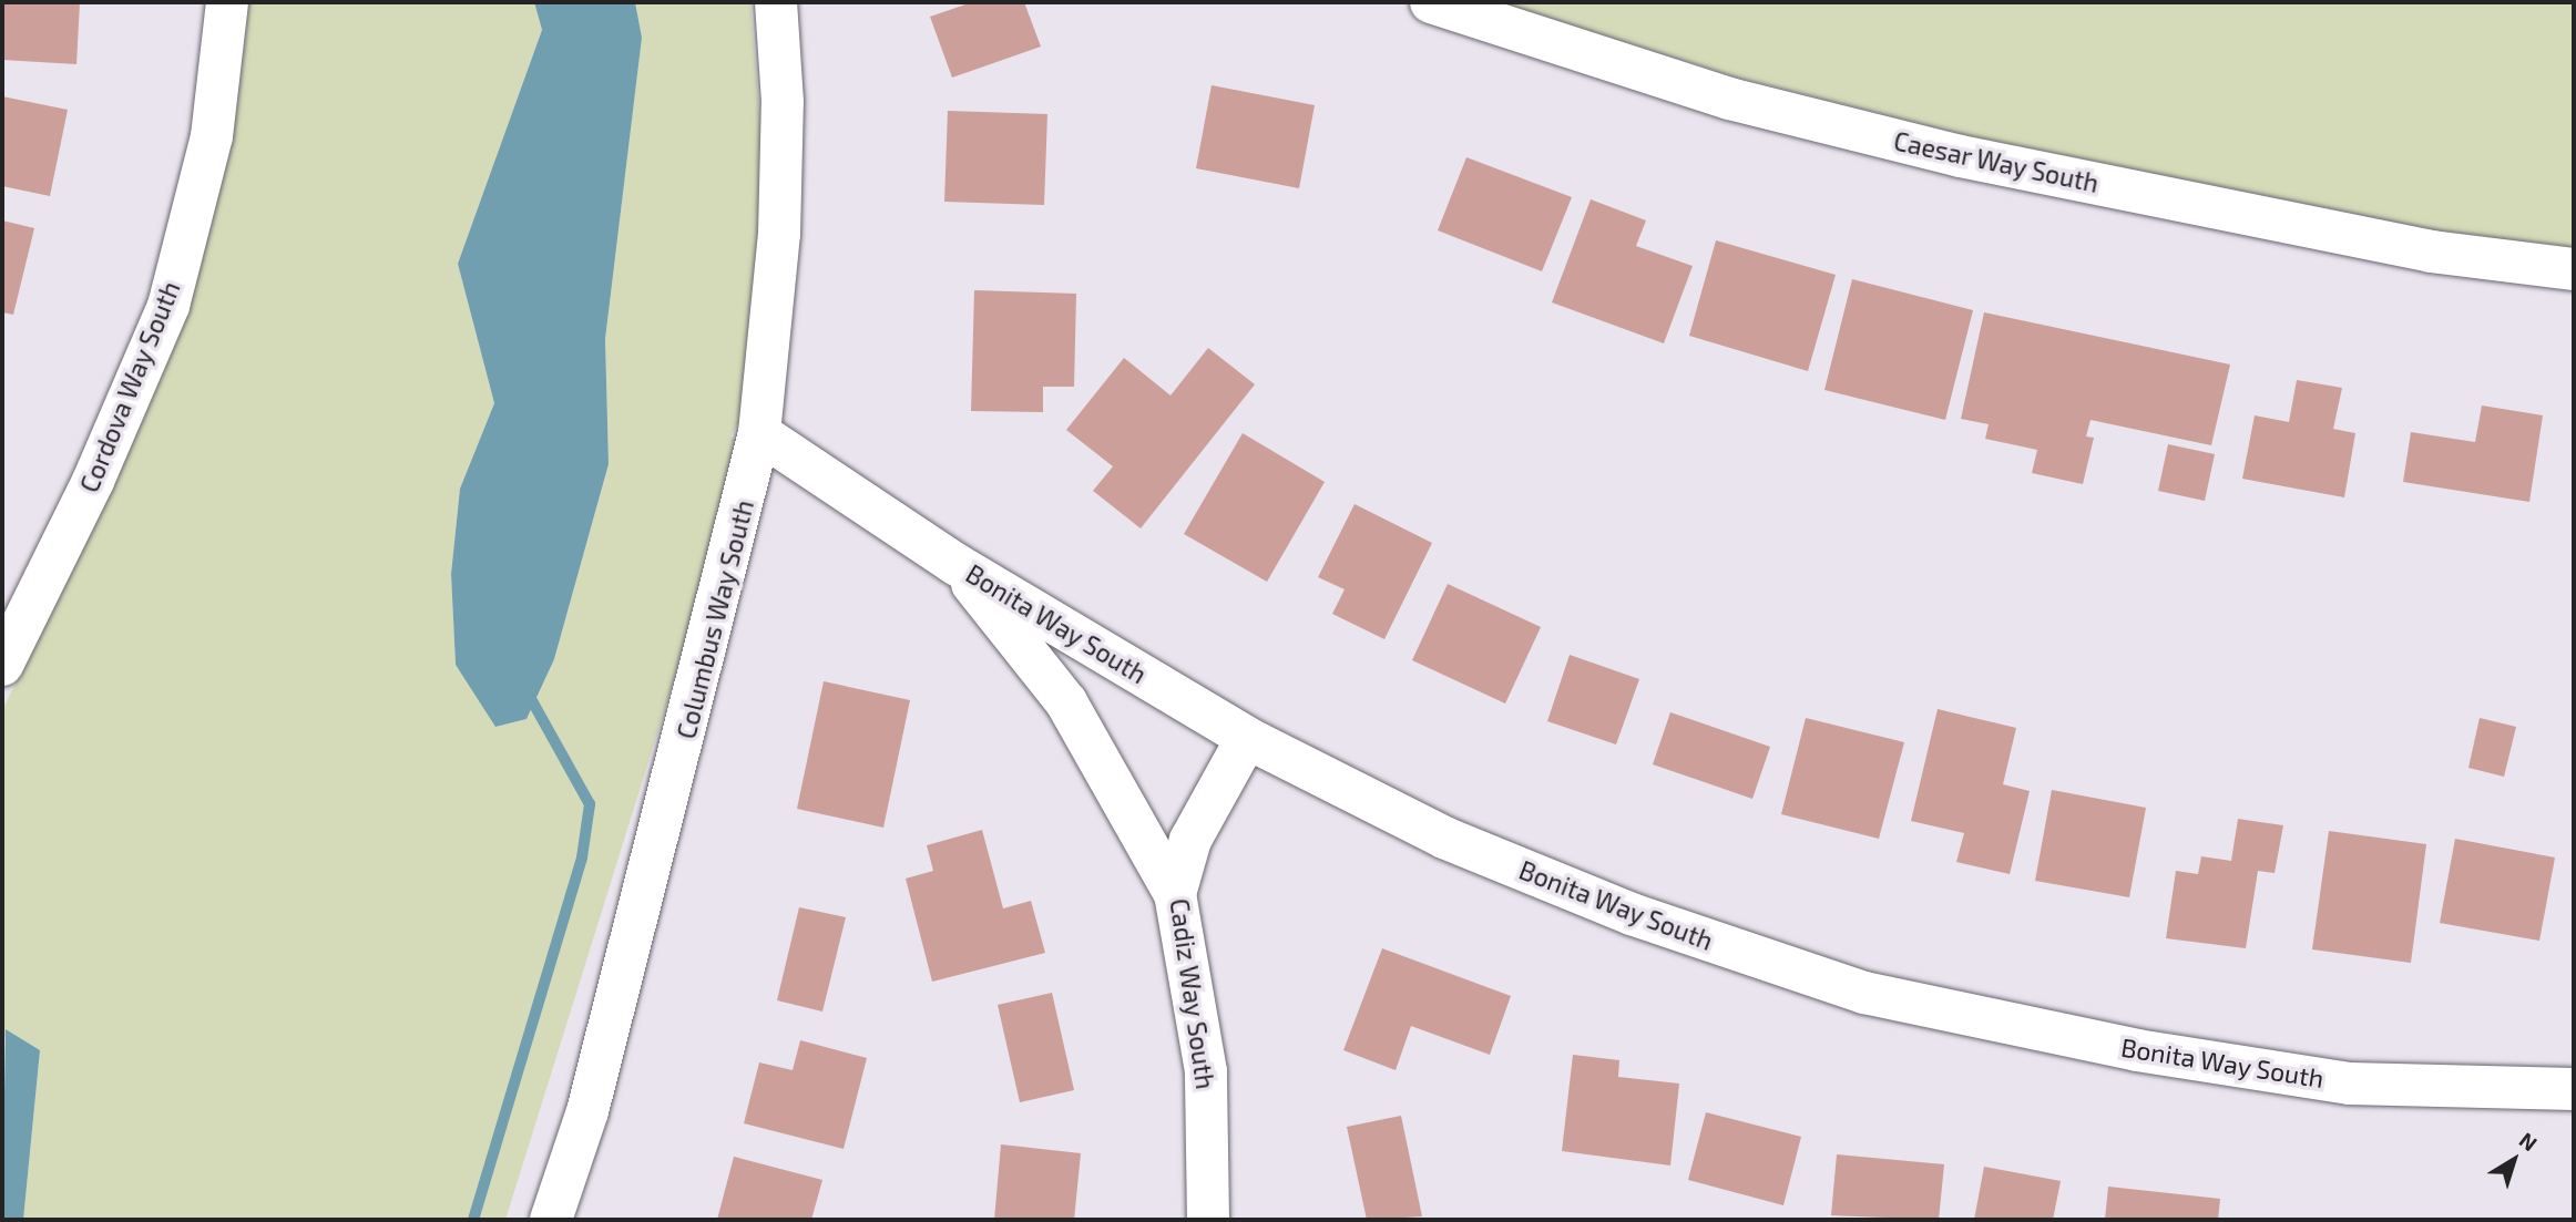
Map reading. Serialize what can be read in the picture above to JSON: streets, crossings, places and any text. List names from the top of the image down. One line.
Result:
{"streets":{"street":["Caesar Way South","Cordova Way South","Columbus Way South","Bonita Way South","Cadiz Way South"]},"crossings":[["Columbus Way South","Bonita Way South"],["Bonita Way South","Cadiz Way South"]],"north":"top right"}
